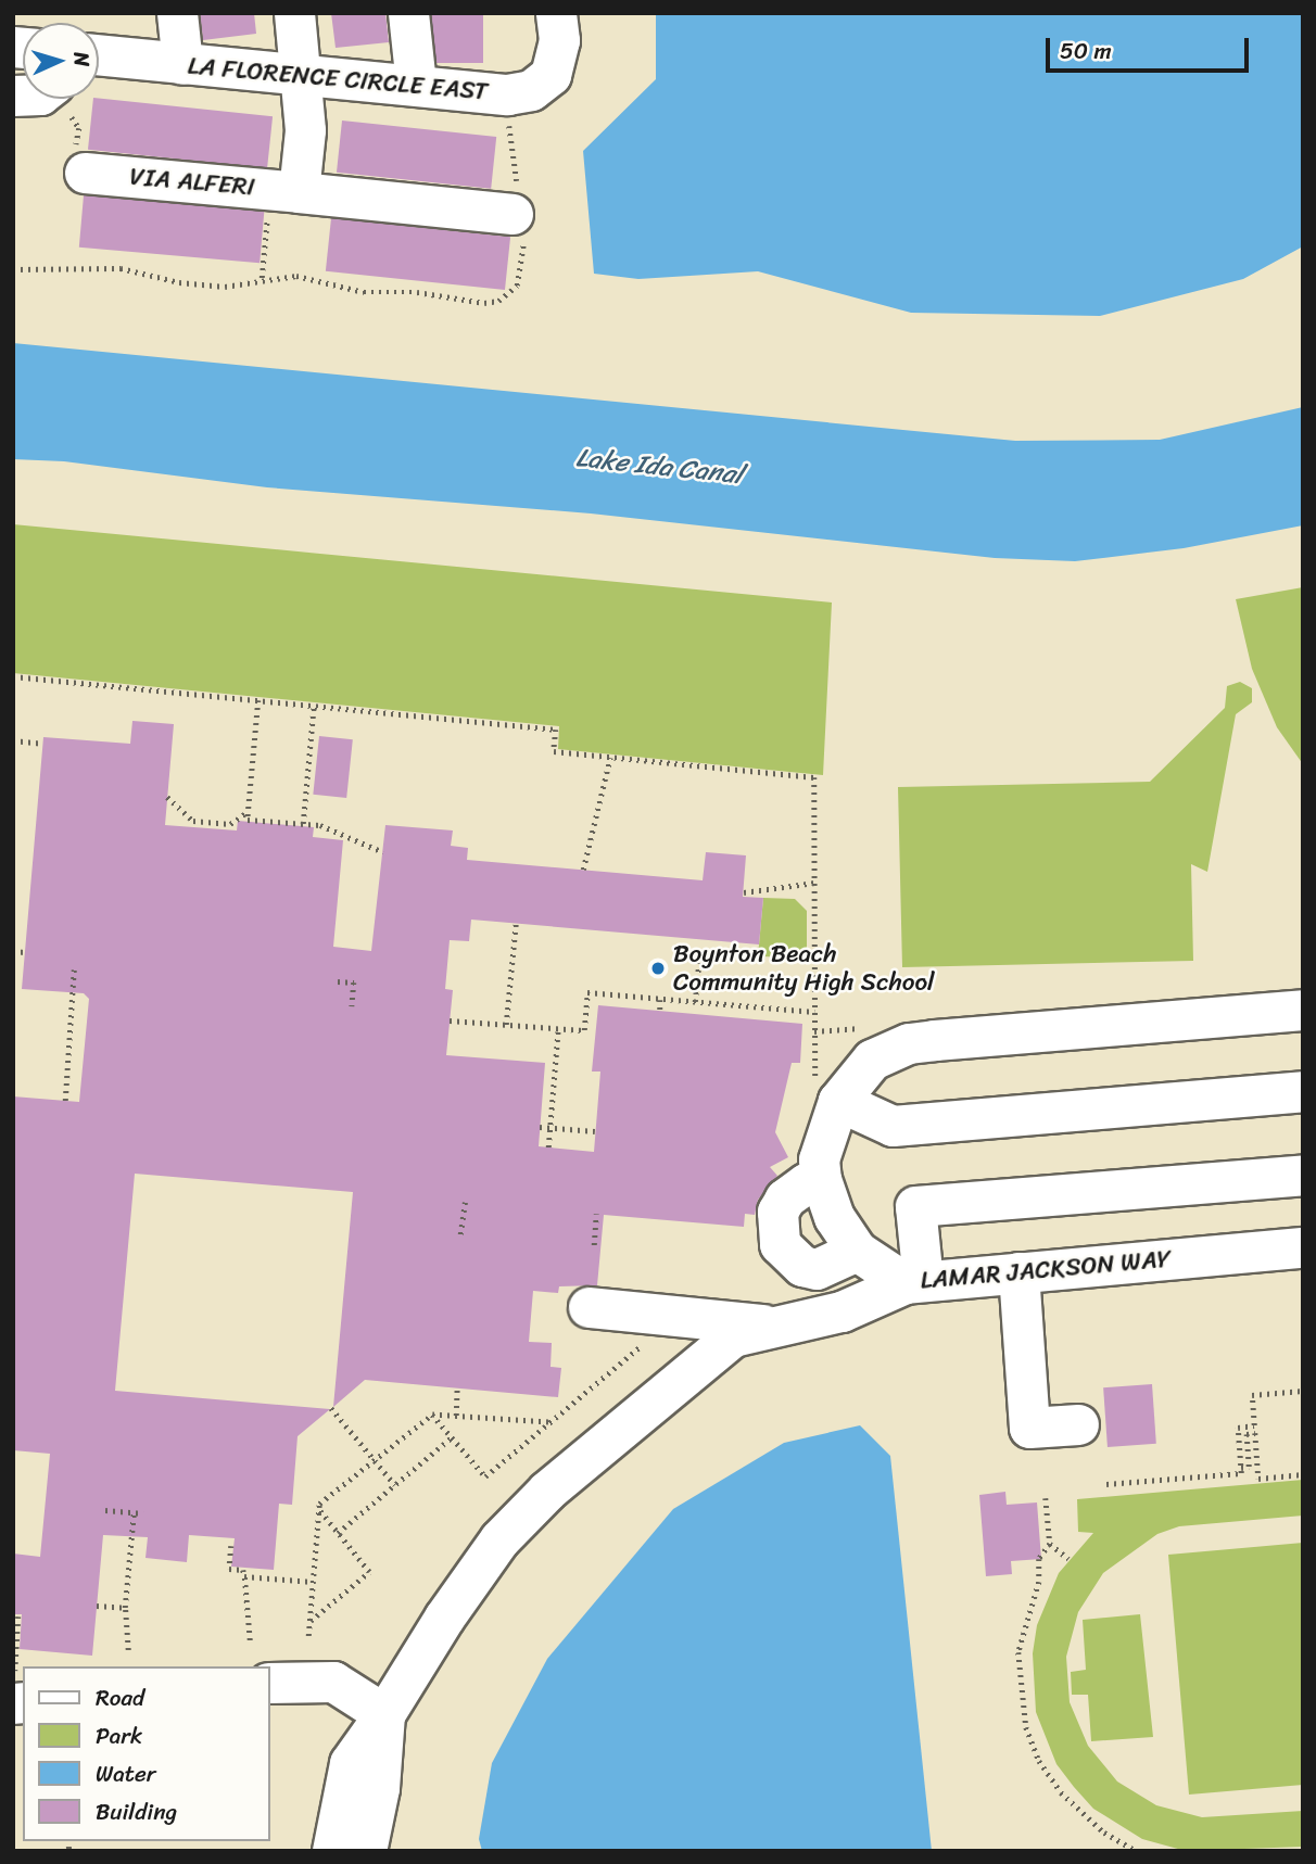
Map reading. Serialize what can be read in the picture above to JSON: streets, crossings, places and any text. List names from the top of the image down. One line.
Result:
{"streets":{"street":["LA FLORENCE CIRCLE EAST","VIA ALFERI","LAMAR JACKSON WAY"]},"water":["Lake Ida Canal"],"places":["Boynton Beach Community High School"],"legend":["Road","Park","Water","Building"],"scale_bar":"50 m","north":"right"}
